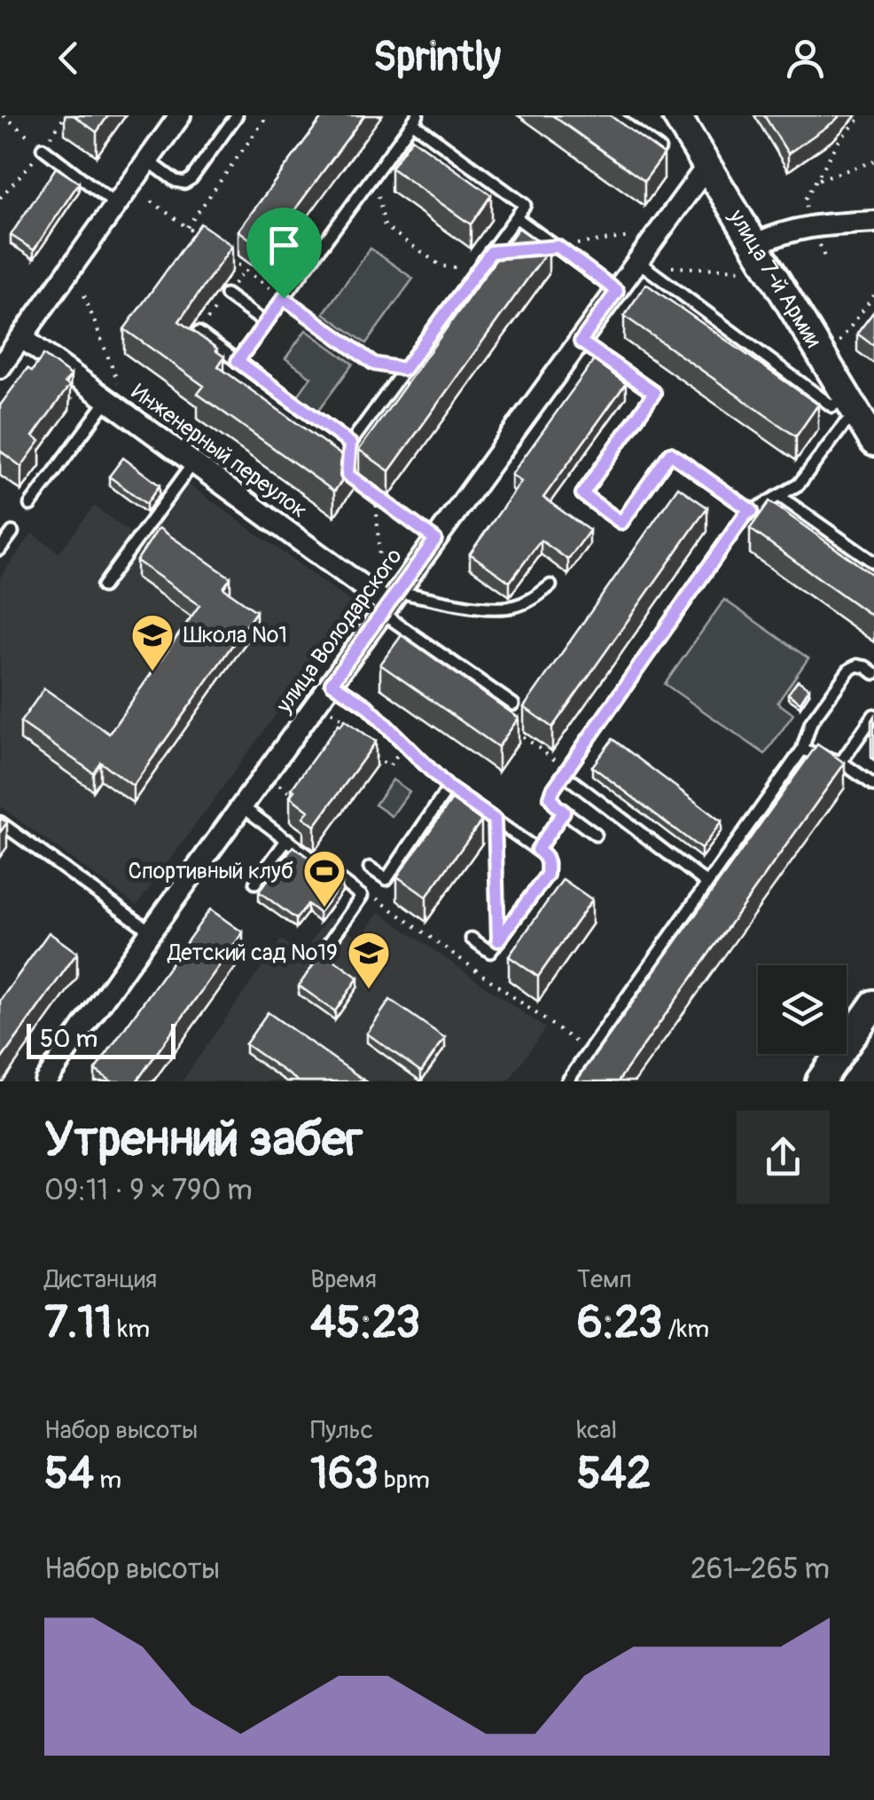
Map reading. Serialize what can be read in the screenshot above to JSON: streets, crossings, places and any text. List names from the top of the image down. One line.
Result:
{"streets":{"street":["улица 7-й Армии","Инженерный переулок","улица Володарского"]},"crossings":[["улица 7-й Армии","улица Володарского"],["Инженерный переулок","улица Володарского"]],"places":{"school or university":["Школа №1","Детский сад №19"],"sports":["Спортивный клуб"]},"scale_bar":"50 m","page":{"header":"Sprintly","scale":"50 m","heading":["Утренний забег","09:11 · 9 × 790 m"],"stats":[["Дистанция","7.11 km"],["Время","45:23"],["Темп","6:23 /km"],["Набор высоты","54 m"],["Пульс","163 bpm"],["kcal","542"]],"chart":["Набор высоты","261–265 m"]}}
